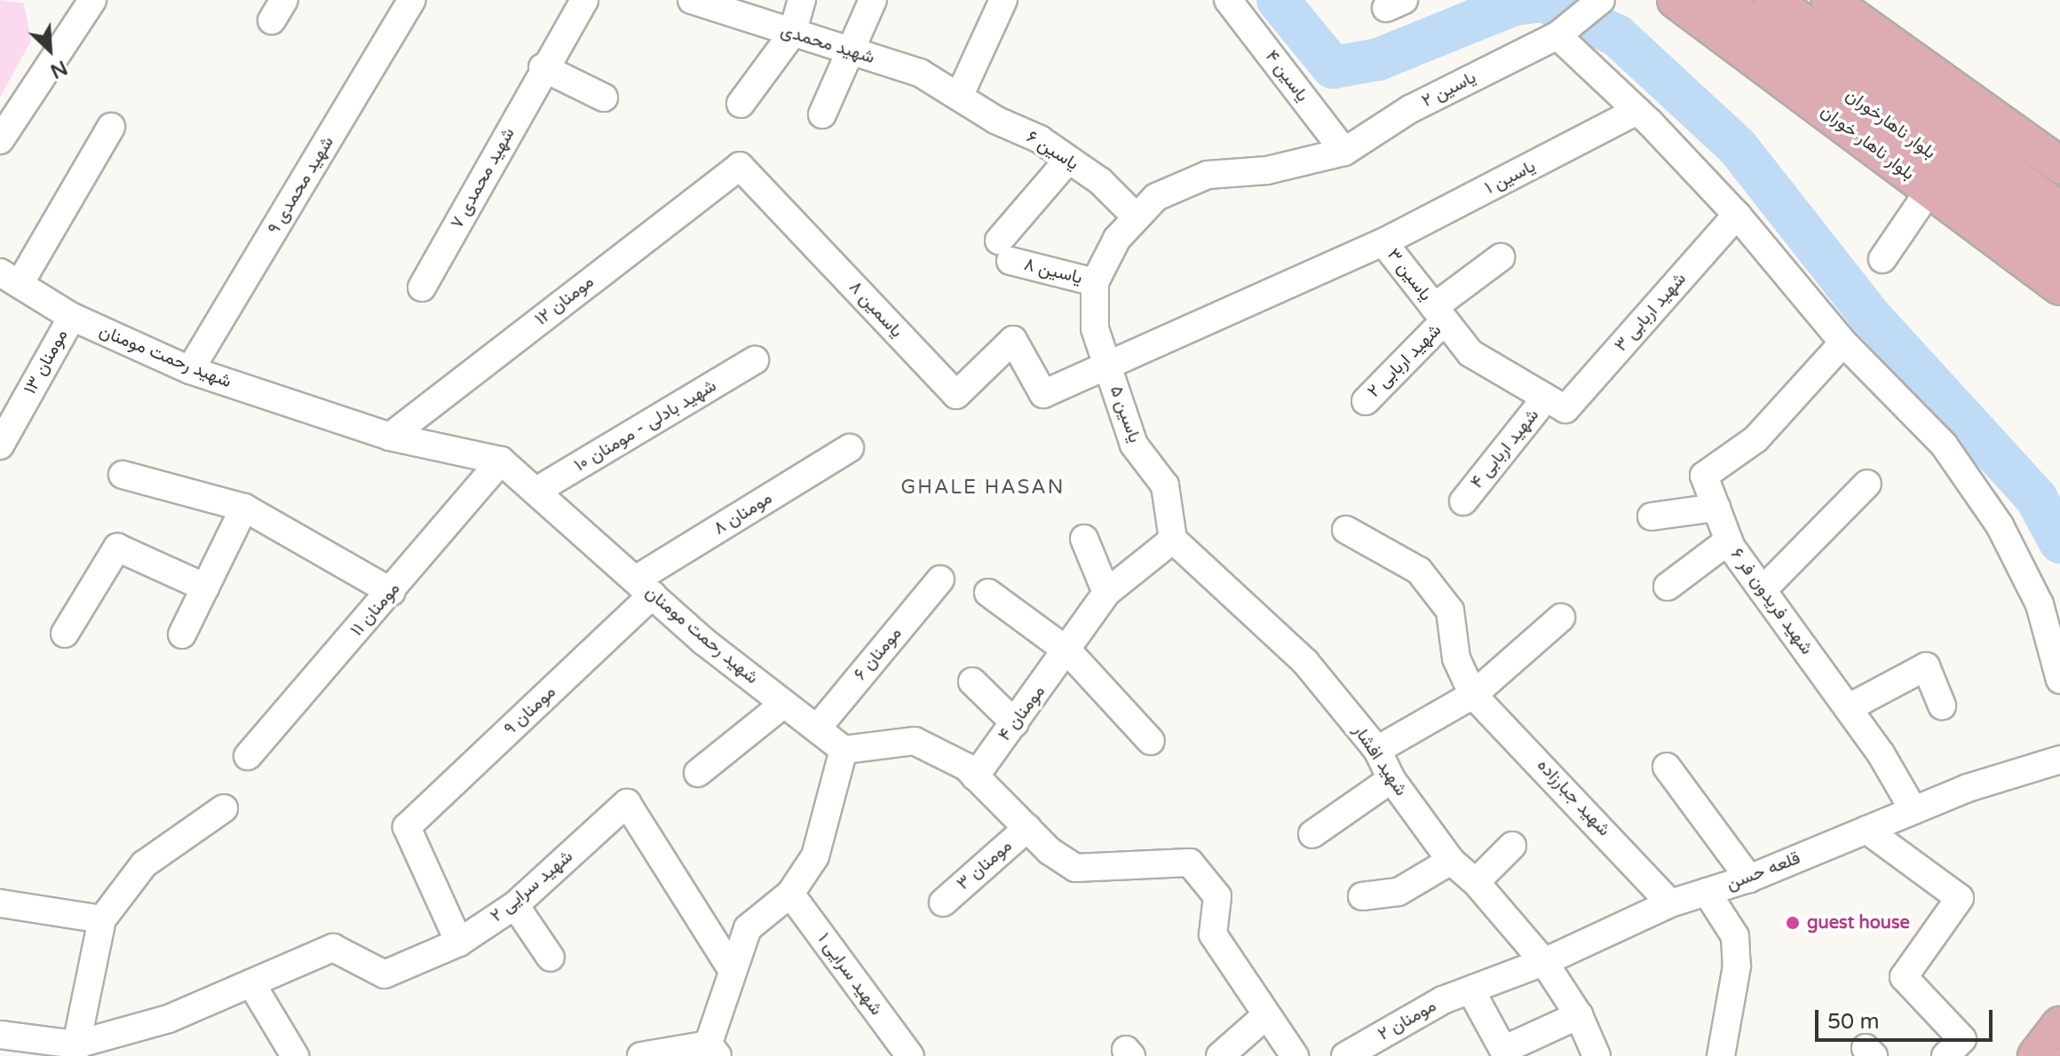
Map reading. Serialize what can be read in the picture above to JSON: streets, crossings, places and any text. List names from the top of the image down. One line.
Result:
{"streets":{"main road":["بلوار ناهارخوران","بلوار ناهار خوران"],"street":["شهید محمدی","یاسین ۴","یاسین ۲","یاسین ۶","یاسین ۱","شهید محمدی ۷","۹ شهید محمدی","یاسین ۸","یاسین ۳","مومنان ۱۲","یاسمین ۸","شهید اربابی ۳","شهید رحمت مومنان","شهید اربابی ۲","مومنان ۱۳","یاسین ۵","شهید بادلی - مومنان ۱۰","شهید اربابی ۴","مومنان ۸","شهید فریدون فر ۶","مومنان ۱۱","مومنان ۶","مومنان ۹","۴ مومنان","شهید افشار","شهید جبارزاده","مومنان ۳","قلعه حسن","شهید سرایی ۲","شهید سرایی ۱","۲ مومنان"]},"crossings":[["شهید محمدی","یاسین ۶"],["یاسین ۴","یاسین ۲"],["یاسین ۲","یاسین ۶"],["یاسین ۲","یاسین ۸"],["یاسین ۲","یاسین ۵"],["یاسین ۶","یاسین ۸"],["یاسین ۱","یاسین ۳"],["یاسین ۱","یاسمین ۸"],["یاسین ۱","یاسین ۵"],["۹ شهید محمدی","شهید رحمت مومنان"],["یاسین ۸","یاسین ۵"],["یاسین ۳","شهید اربابی ۳"],["یاسین ۳","شهید اربابی ۲"],["یاسین ۳","شهید اربابی ۴"],["مومنان ۱۲","یاسمین ۸"],["مومنان ۱۲","شهید رحمت مومنان"],["شهید اربابی ۳","شهید اربابی ۴"],["شهید رحمت مومنان","مومنان ۱۳"],["شهید رحمت مومنان","شهید بادلی - مومنان ۱۰"],["شهید رحمت مومنان","مومنان ۸"],["شهید رحمت مومنان","مومنان ۱۱"],["شهید رحمت مومنان","مومنان ۶"],["شهید رحمت مومنان","مومنان ۹"],["یاسین ۵","۴ مومنان"],["یاسین ۵","شهید افشار"],["مومنان ۸","مومنان ۹"],["شهید فریدون فر ۶","قلعه حسن"],["مومنان ۹","شهید سرایی ۲"],["۴ مومنان","شهید افشار"],["شهید افشار","قلعه حسن"],["شهید جبارزاده","قلعه حسن"],["قلعه حسن","۲ مومنان"]],"districts":["GHALE HASAN"],"places":["guest house"],"scale_bar":"50 m","north":"bottom right"}
